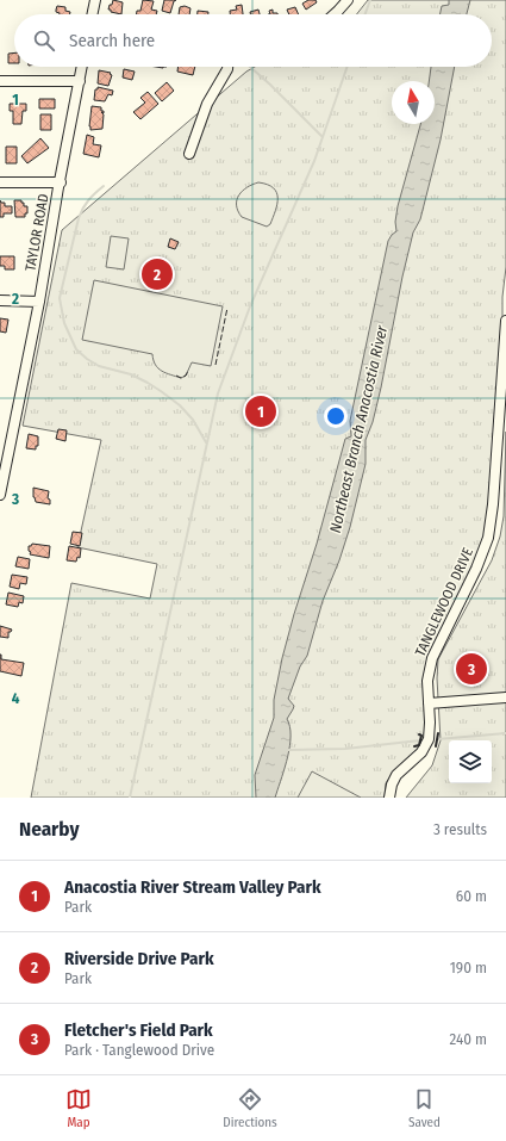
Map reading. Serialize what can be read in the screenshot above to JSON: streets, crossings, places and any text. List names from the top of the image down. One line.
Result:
{"streets":{"street":["TAYLOR ROAD","TANGLEWOOD DRIVE"]},"water":["Northeast Branch Anacostia River"],"north":"top","page":{"search":"Search here","pins":["2","1","3"],"heading":["Nearby","3 results"],"list":[{"mark":"1","name":"Anacostia River Stream Valley Park","note":"Park","value":"60 m"},{"mark":"2","name":"Riverside Drive Park","note":"Park","value":"190 m"},{"mark":"3","name":"Fletcher's Field Park","note":"Park · Tanglewood Drive","value":"240 m"}],"nav":["Map","Directions","Saved"]},"grid":{"rows":["1","2","3","4"]}}
